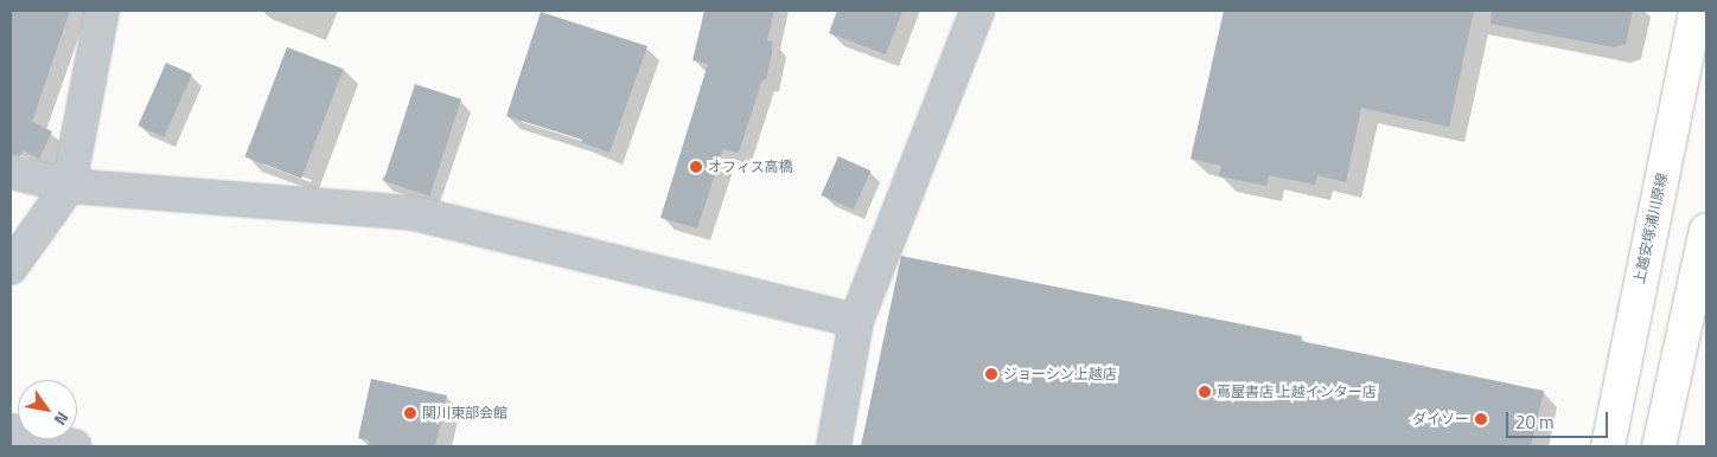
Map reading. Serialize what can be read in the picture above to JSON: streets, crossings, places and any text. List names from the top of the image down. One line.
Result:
{"streets":{"main road":["上越安塚浦川原線"]},"places":["オフィス高橋","ジョーシン上越店","蔦屋書店 上越インター店","関川東部会館","ダイソー"],"scale_bar":"20 m","north":"bottom right"}
